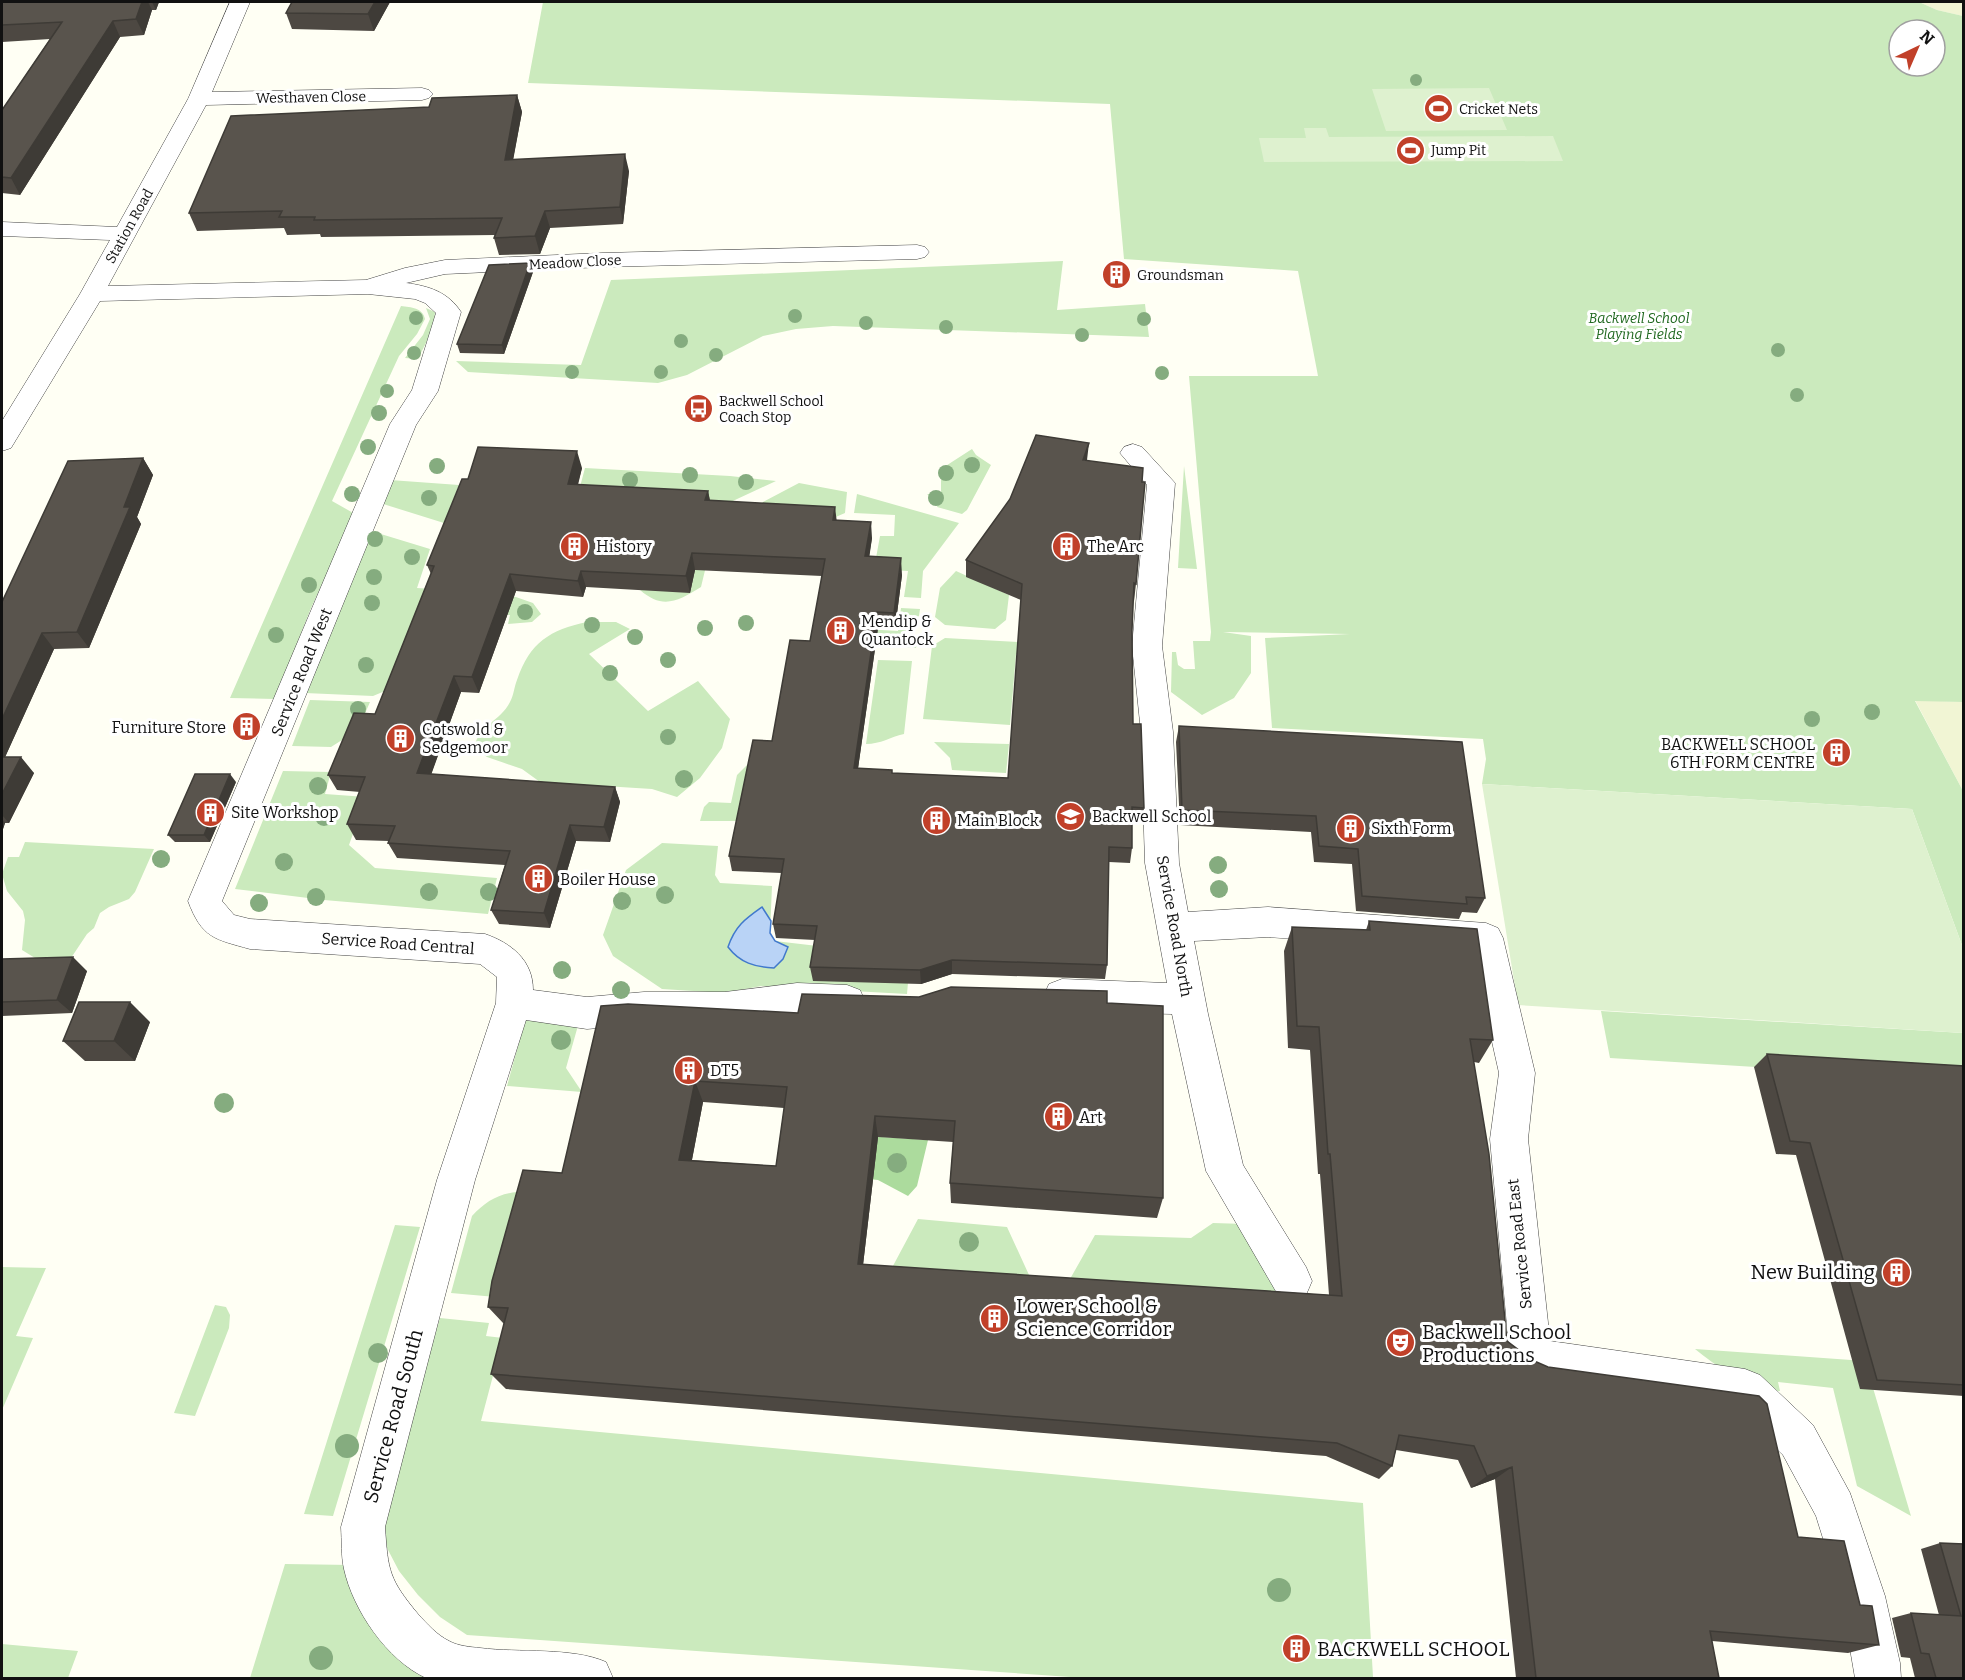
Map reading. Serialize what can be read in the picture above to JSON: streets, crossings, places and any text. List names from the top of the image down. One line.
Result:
{"streets":{"street":["Westhaven Close","Station Road","Meadow Close","Service Road West","Service Road North","Service Road Central","Service Road East","Service Road South"]},"crossings":[["Westhaven Close","Station Road"],["Station Road","Meadow Close"],["Meadow Close","Service Road West"],["Service Road West","Service Road Central"],["Service Road North","Service Road East"],["Service Road Central","Service Road South"]],"parks":["Backwell School Playing Fields"],"places":{"sports":["Cricket Nets","Jump Pit"],"building":["Groundsman","History","The Arc","Mendip & Quantock","Furniture Store","Cotswold & Sedgemoor","BACKWELL SCHOOL 6TH FORM CENTRE","Site Workshop","Main Block","Sixth Form","Boiler House","DT5","Art","New Building","Lower School & Science Corridor","BACKWELL SCHOOL"],"bus stop":["Backwell School Coach Stop"],"school or university":["Backwell School"],"theatre":["Backwell School Productions"]},"north":"top right"}
